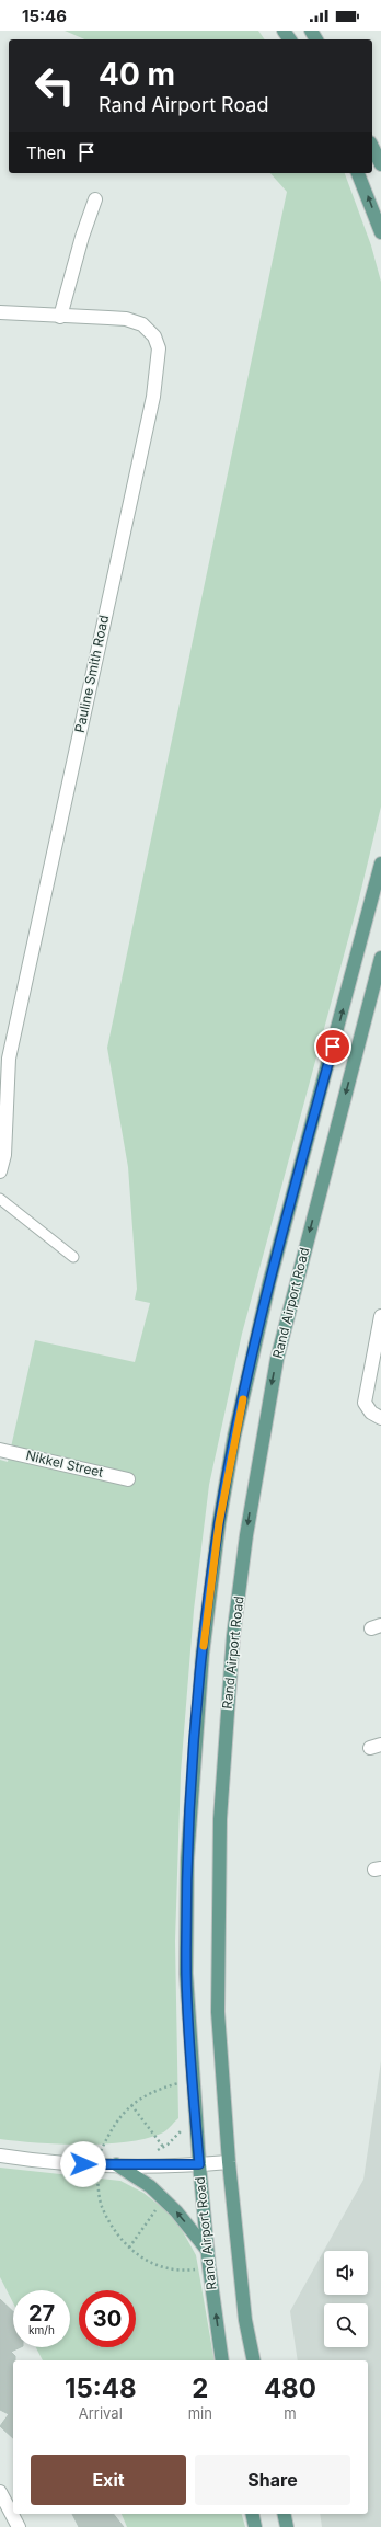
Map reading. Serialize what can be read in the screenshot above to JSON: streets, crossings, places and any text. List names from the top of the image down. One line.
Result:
{"streets":{"main road":["Rand Airport Road"],"street":["Pauline Smith Road","Nikkel Street"]},"page":{"status":"15:46","turn":["40 m","Rand Airport Road"],"then":"Then","speed":"27 km/h","limit":"30","eta":["15:48","Arrival","2","min","480","m"],"buttons":["Exit","Share"]}}
